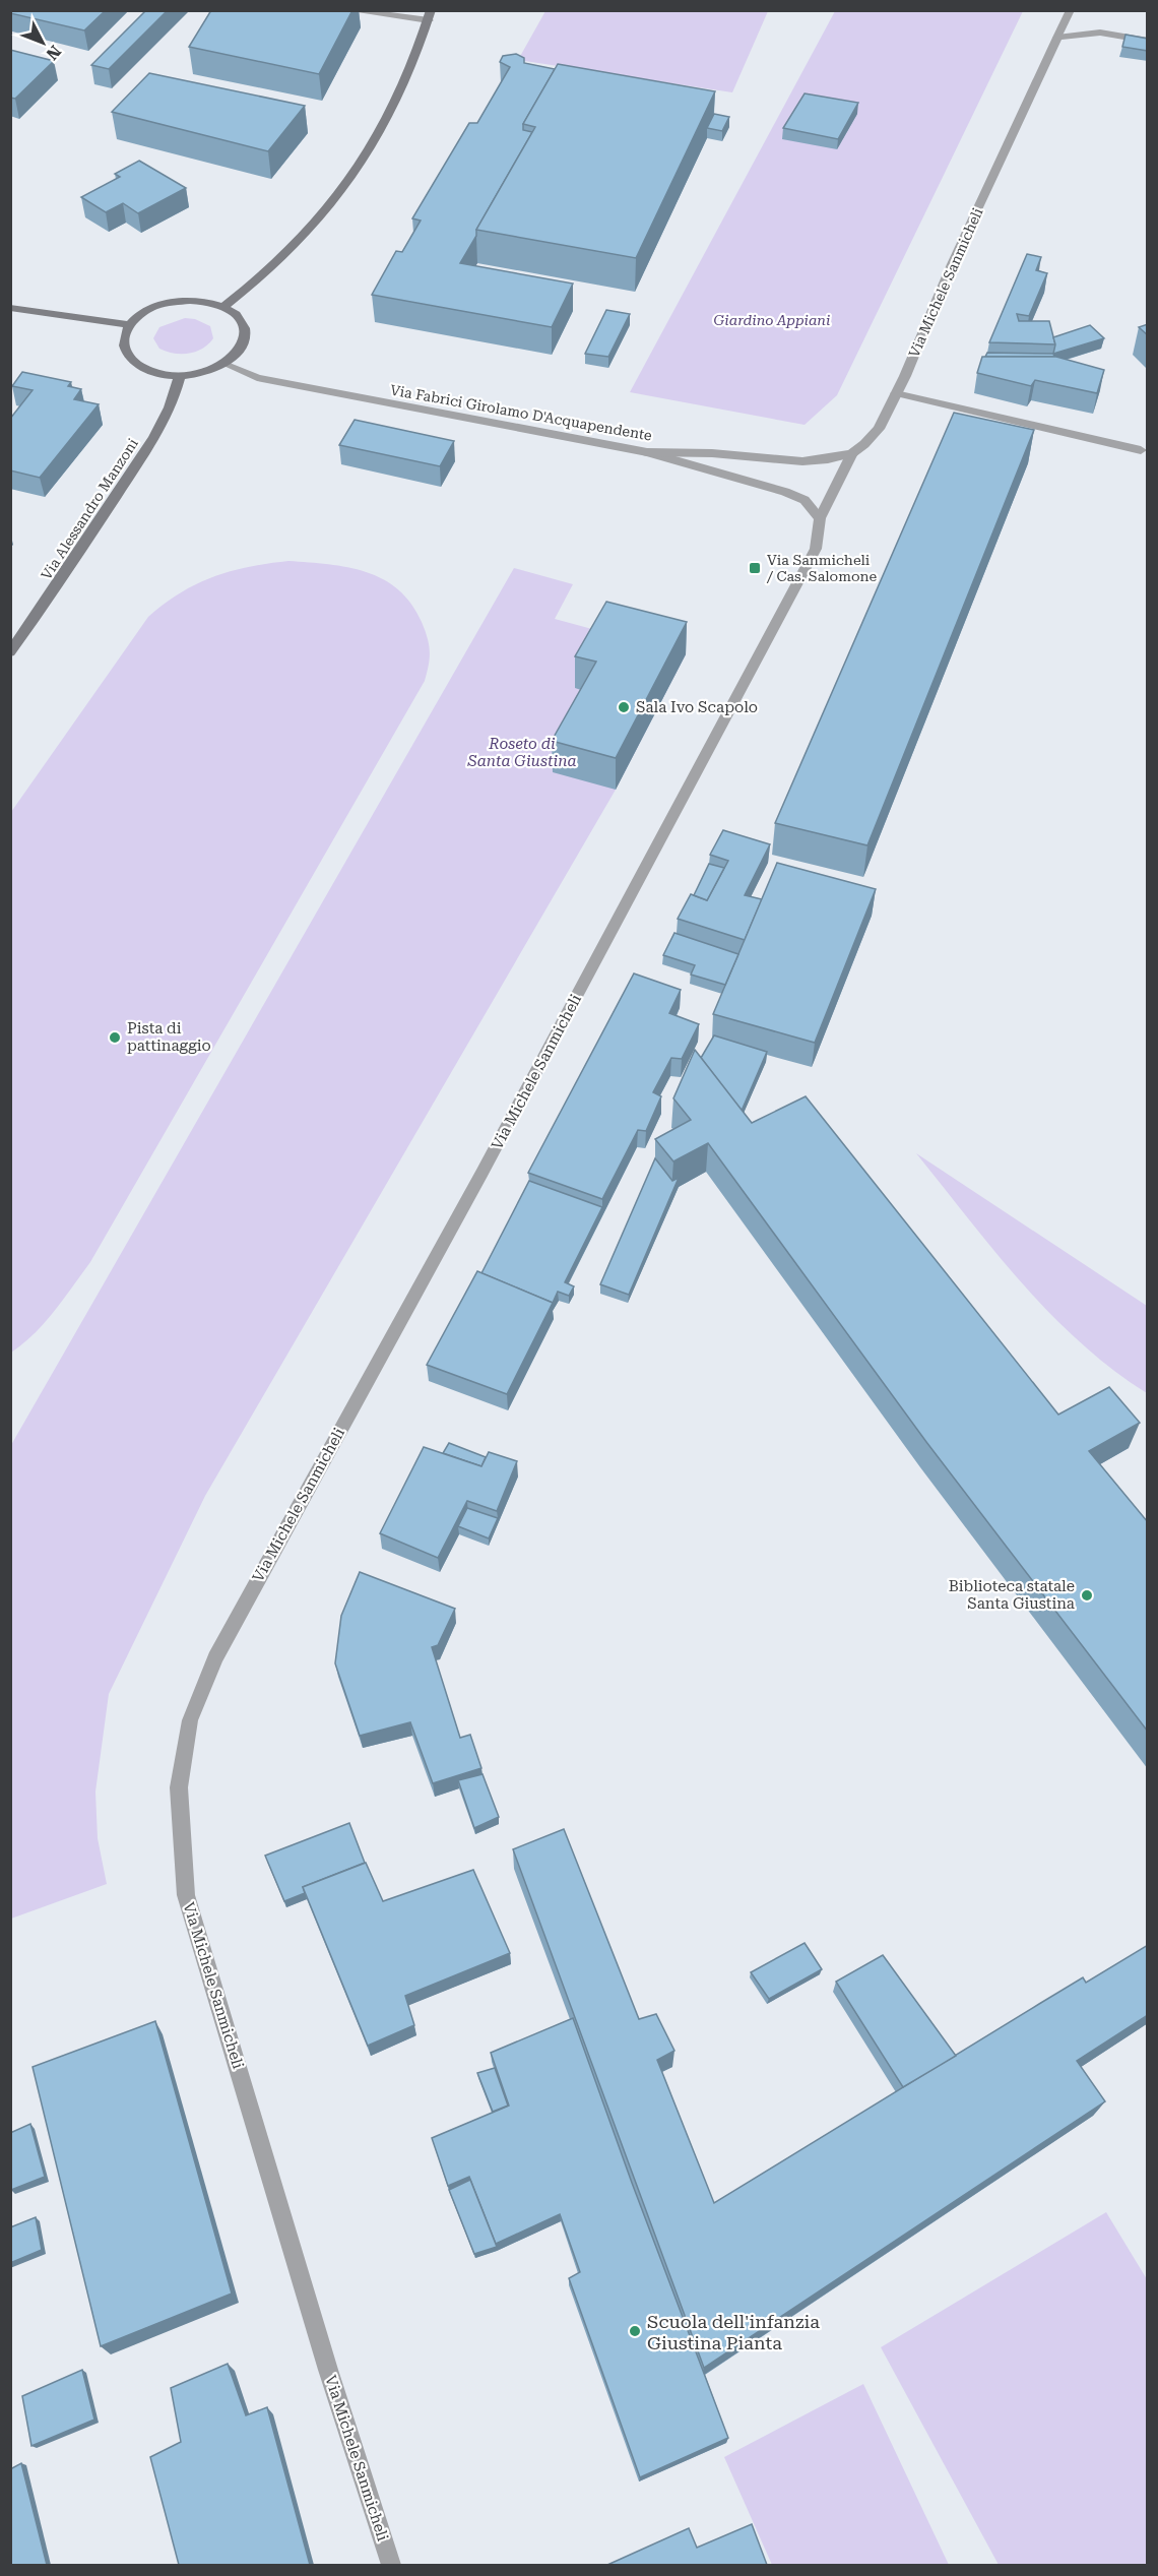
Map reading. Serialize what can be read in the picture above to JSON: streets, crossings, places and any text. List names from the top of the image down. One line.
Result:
{"streets":{"main road":["Via Alessandro Manzoni"],"street":["Via Michele Sanmicheli","Via Fabrici Girolamo D'Acquapendente"]},"crossings":[["Via Michele Sanmicheli","Via Fabrici Girolamo D'Acquapendente"],["Via Fabrici Girolamo D'Acquapendente","Via Alessandro Manzoni"]],"parks":["Giardino Appiani","Roseto di Santa Giustina"],"places":{"transit":["Via Sanmicheli / Cas. Salomone"],"other":["Sala Ivo Scapolo","Pista di pattinaggio","Biblioteca statale Santa Giustina","Scuola dell'infanzia Giustina Pianta"]},"north":"bottom right"}
